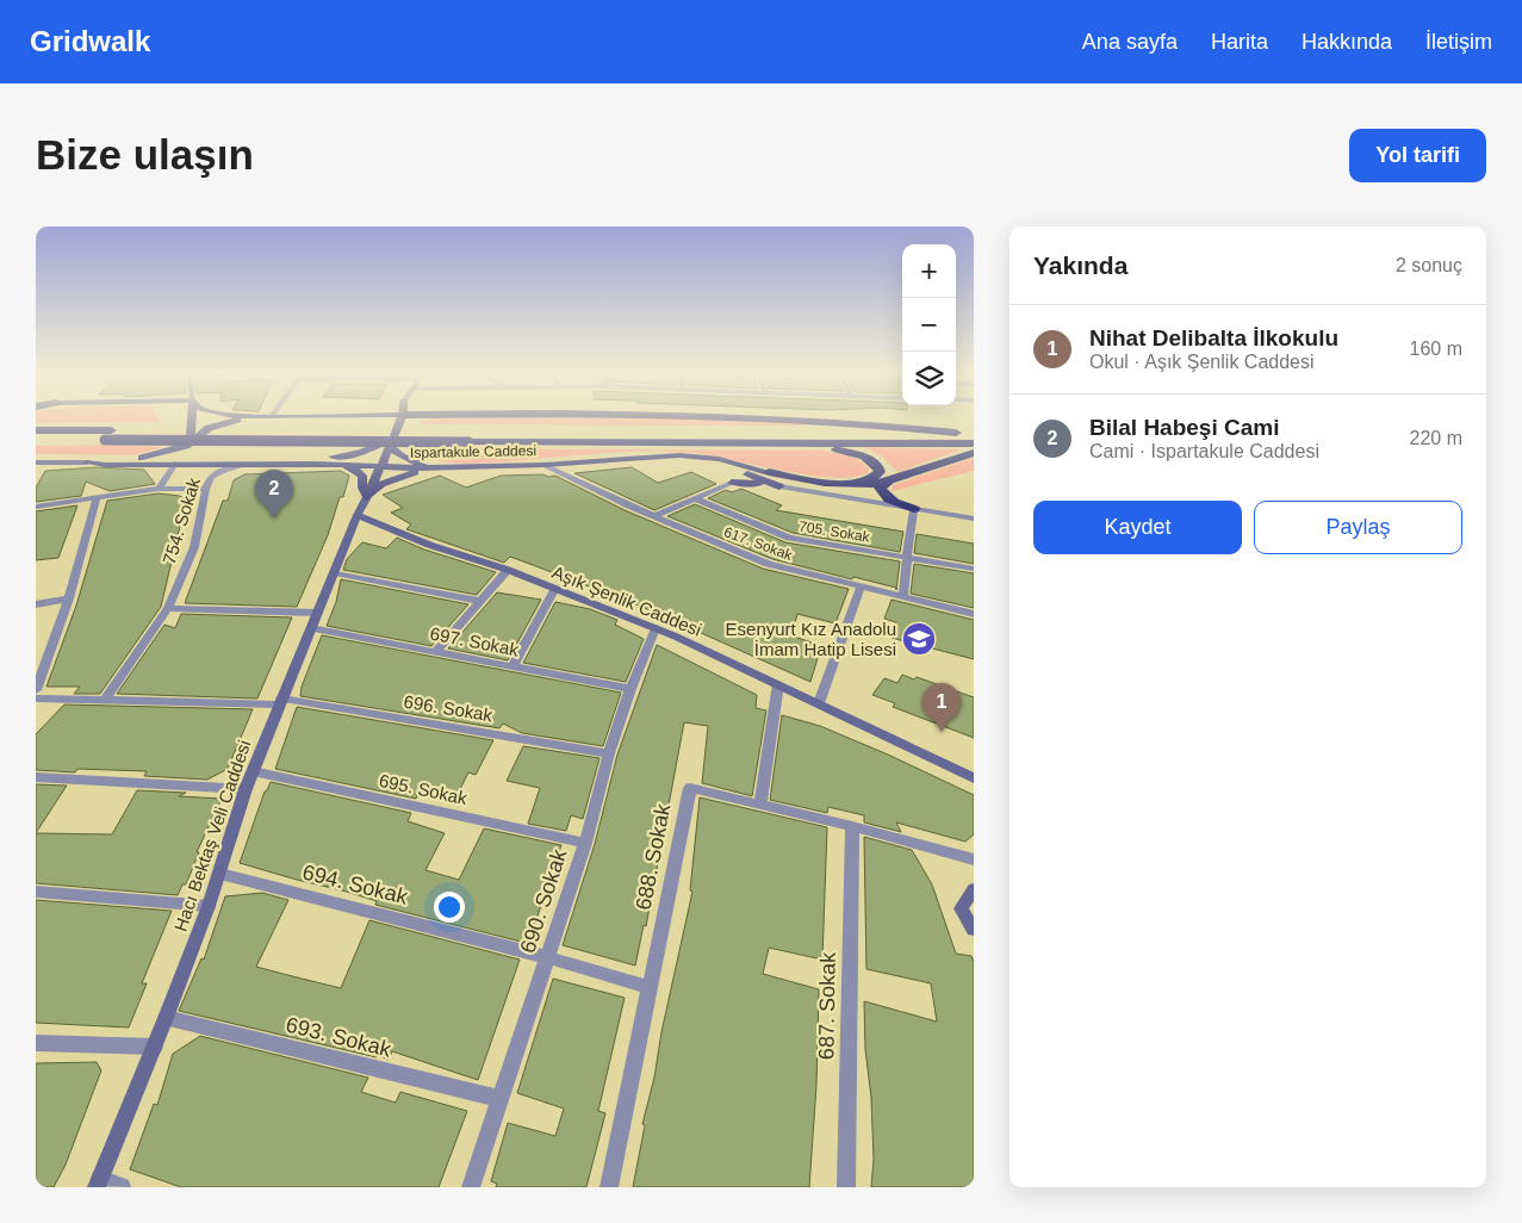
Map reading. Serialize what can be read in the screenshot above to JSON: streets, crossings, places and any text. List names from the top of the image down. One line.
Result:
{"streets":{"main road":["Ispartakule Caddesi","Aşık Şenlik Caddesi","Hacı Bektaş Veli Caddesi"],"street":["754. Sokak","705. Sokak","617. Sokak","697. Sokak","696. Sokak","695. Sokak","688. Sokak","694. Sokak","690. Sokak","687. Sokak","693. Sokak"]},"crossings":[["Ispartakule Caddesi","754. Sokak"],["Ispartakule Caddesi","617. Sokak"],["754. Sokak","696. Sokak"],["Aşık Şenlik Caddesi","Hacı Bektaş Veli Caddesi"],["Aşık Şenlik Caddesi","690. Sokak"],["697. Sokak","Hacı Bektaş Veli Caddesi"],["697. Sokak","690. Sokak"],["696. Sokak","Hacı Bektaş Veli Caddesi"],["696. Sokak","690. Sokak"],["695. Sokak","Hacı Bektaş Veli Caddesi"],["695. Sokak","690. Sokak"],["Hacı Bektaş Veli Caddesi","694. Sokak"],["Hacı Bektaş Veli Caddesi","693. Sokak"],["688. Sokak","694. Sokak"],["688. Sokak","687. Sokak"],["694. Sokak","690. Sokak"],["690. Sokak","693. Sokak"]],"places":{"school or university":["Esenyurt Kız Anadolu İmam Hatip Lisesi"]},"page":{"header":"Gridwalk","nav":["Ana sayfa","Harita","Hakkında","İletişim"],"buttons":["Yol tarifi",["Kaydet","Paylaş"]],"title":"Bize ulaşın","heading":["Yakında","2 sonuç"],"map_buttons":["+","−"],"list":[{"mark":"1","name":"Nihat Delibalta İlkokulu","note":"Okul · Aşık Şenlik Caddesi","value":"160 m"},{"mark":"2","name":"Bilal Habeşi Cami","note":"Cami · Ispartakule Caddesi","value":"220 m"}],"pins":["2","1"]}}
